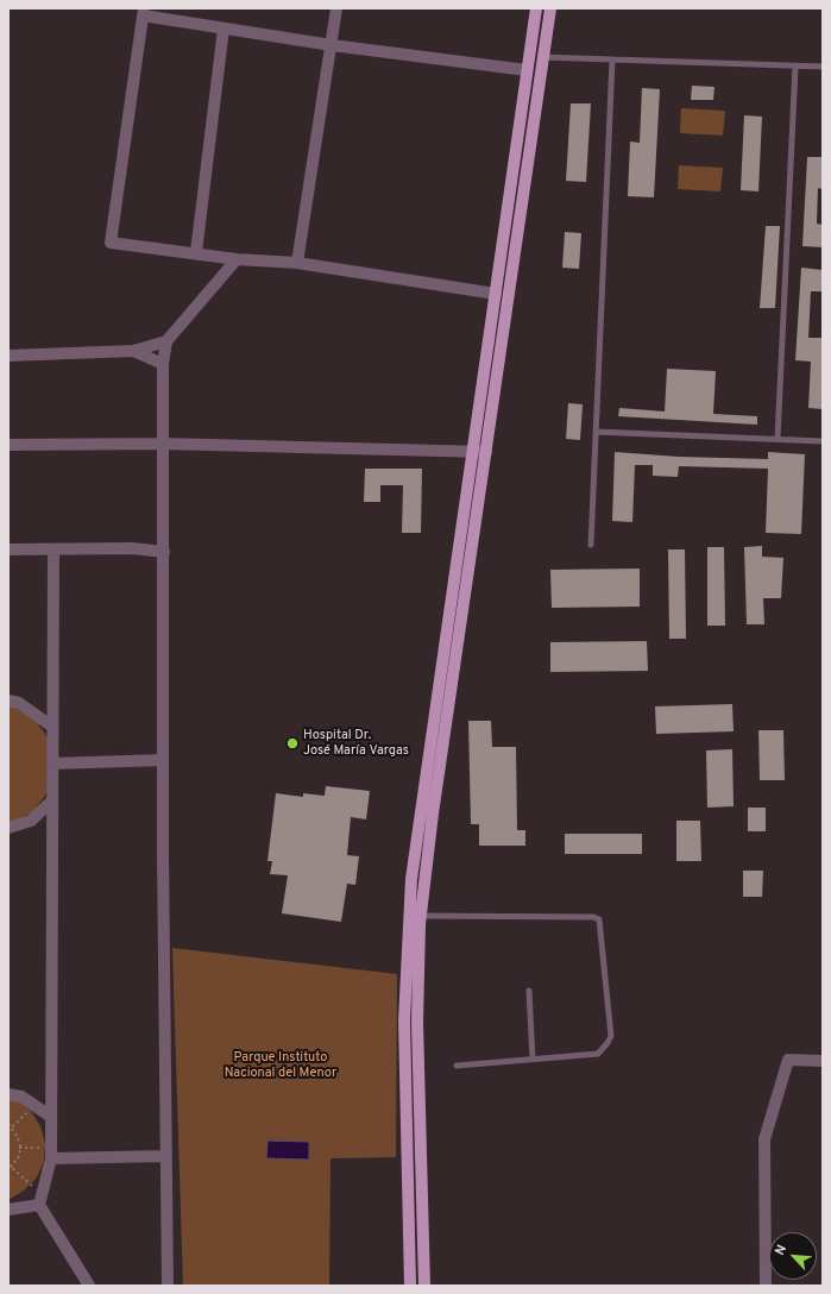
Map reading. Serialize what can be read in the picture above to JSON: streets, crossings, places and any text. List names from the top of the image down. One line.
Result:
{"parks":["Parque Instituto Nacional del Menor"],"places":["Hospital Dr. José María Vargas"],"north":"top left"}
